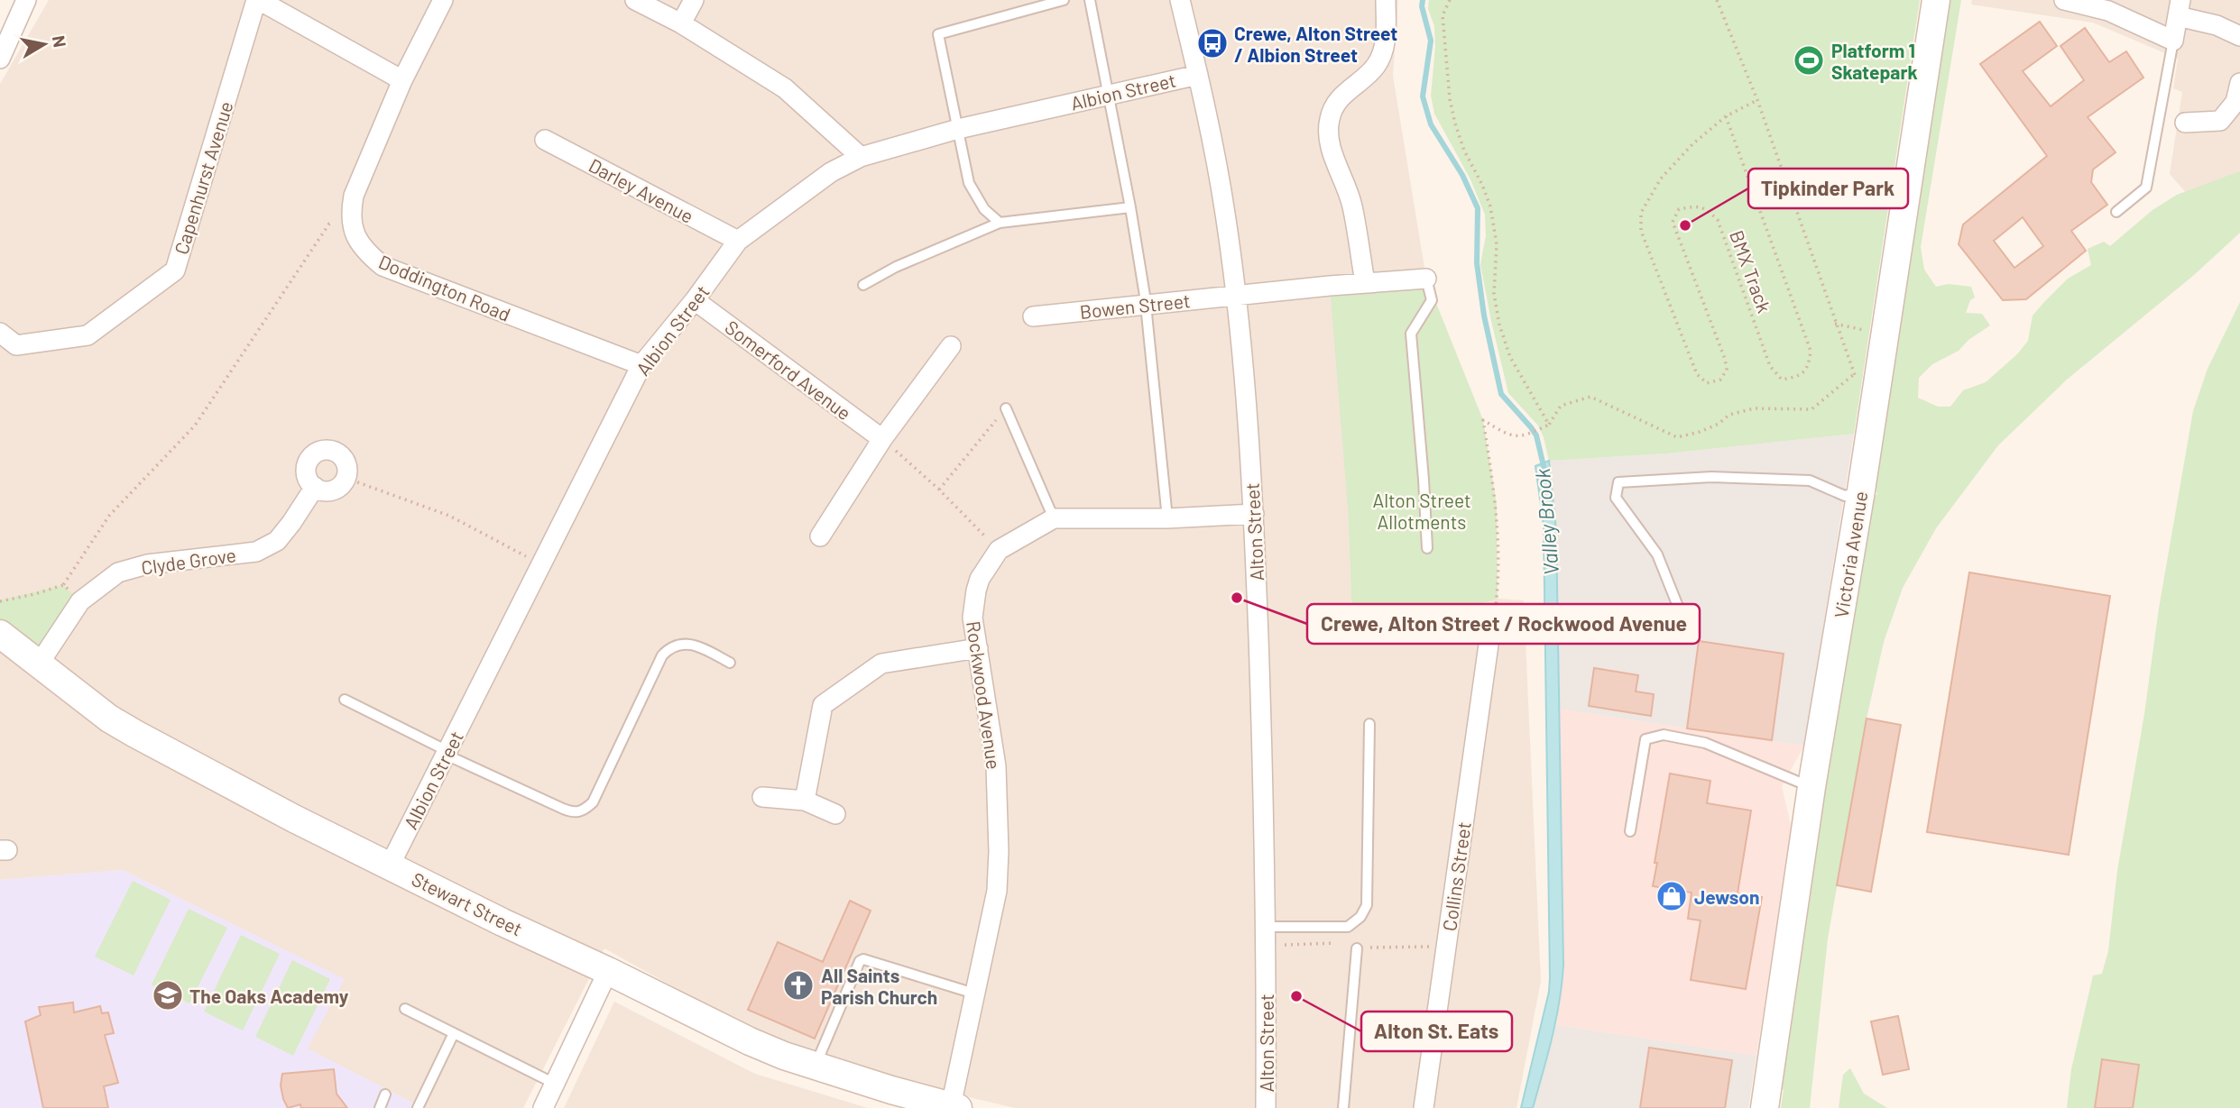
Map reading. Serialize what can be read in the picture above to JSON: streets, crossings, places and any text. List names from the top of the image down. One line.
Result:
{"streets":{"street":["Albion Street","Capenhurst Avenue","Darley Avenue","Doddington Road","Bowen Street","Somerford Avenue","Alton Street","Victoria Avenue","Clyde Grove","Rockwood Avenue","Collins Street","Stewart Street"],"path":["BMX Track"]},"crossings":[["Albion Street","Darley Avenue"],["Albion Street","Doddington Road"],["Albion Street","Somerford Avenue"],["Albion Street","Alton Street"],["Albion Street","Stewart Street"],["Bowen Street","Alton Street"],["Alton Street","Rockwood Avenue"],["Clyde Grove","Stewart Street"],["Rockwood Avenue","Stewart Street"]],"water":["Valley Brook"],"parks":["Alton Street Allotments"],"places":{"bus stop":["Crewe, Alton Street / Albion Street"],"sports":["Platform 1 Skatepark"],"other":["Tipkinder Park","Crewe, Alton Street / Rockwood Avenue","Alton St. Eats"],"shop":["Jewson"],"church":["All Saints Parish Church"],"school or university":["The Oaks Academy"]},"north":"right"}
